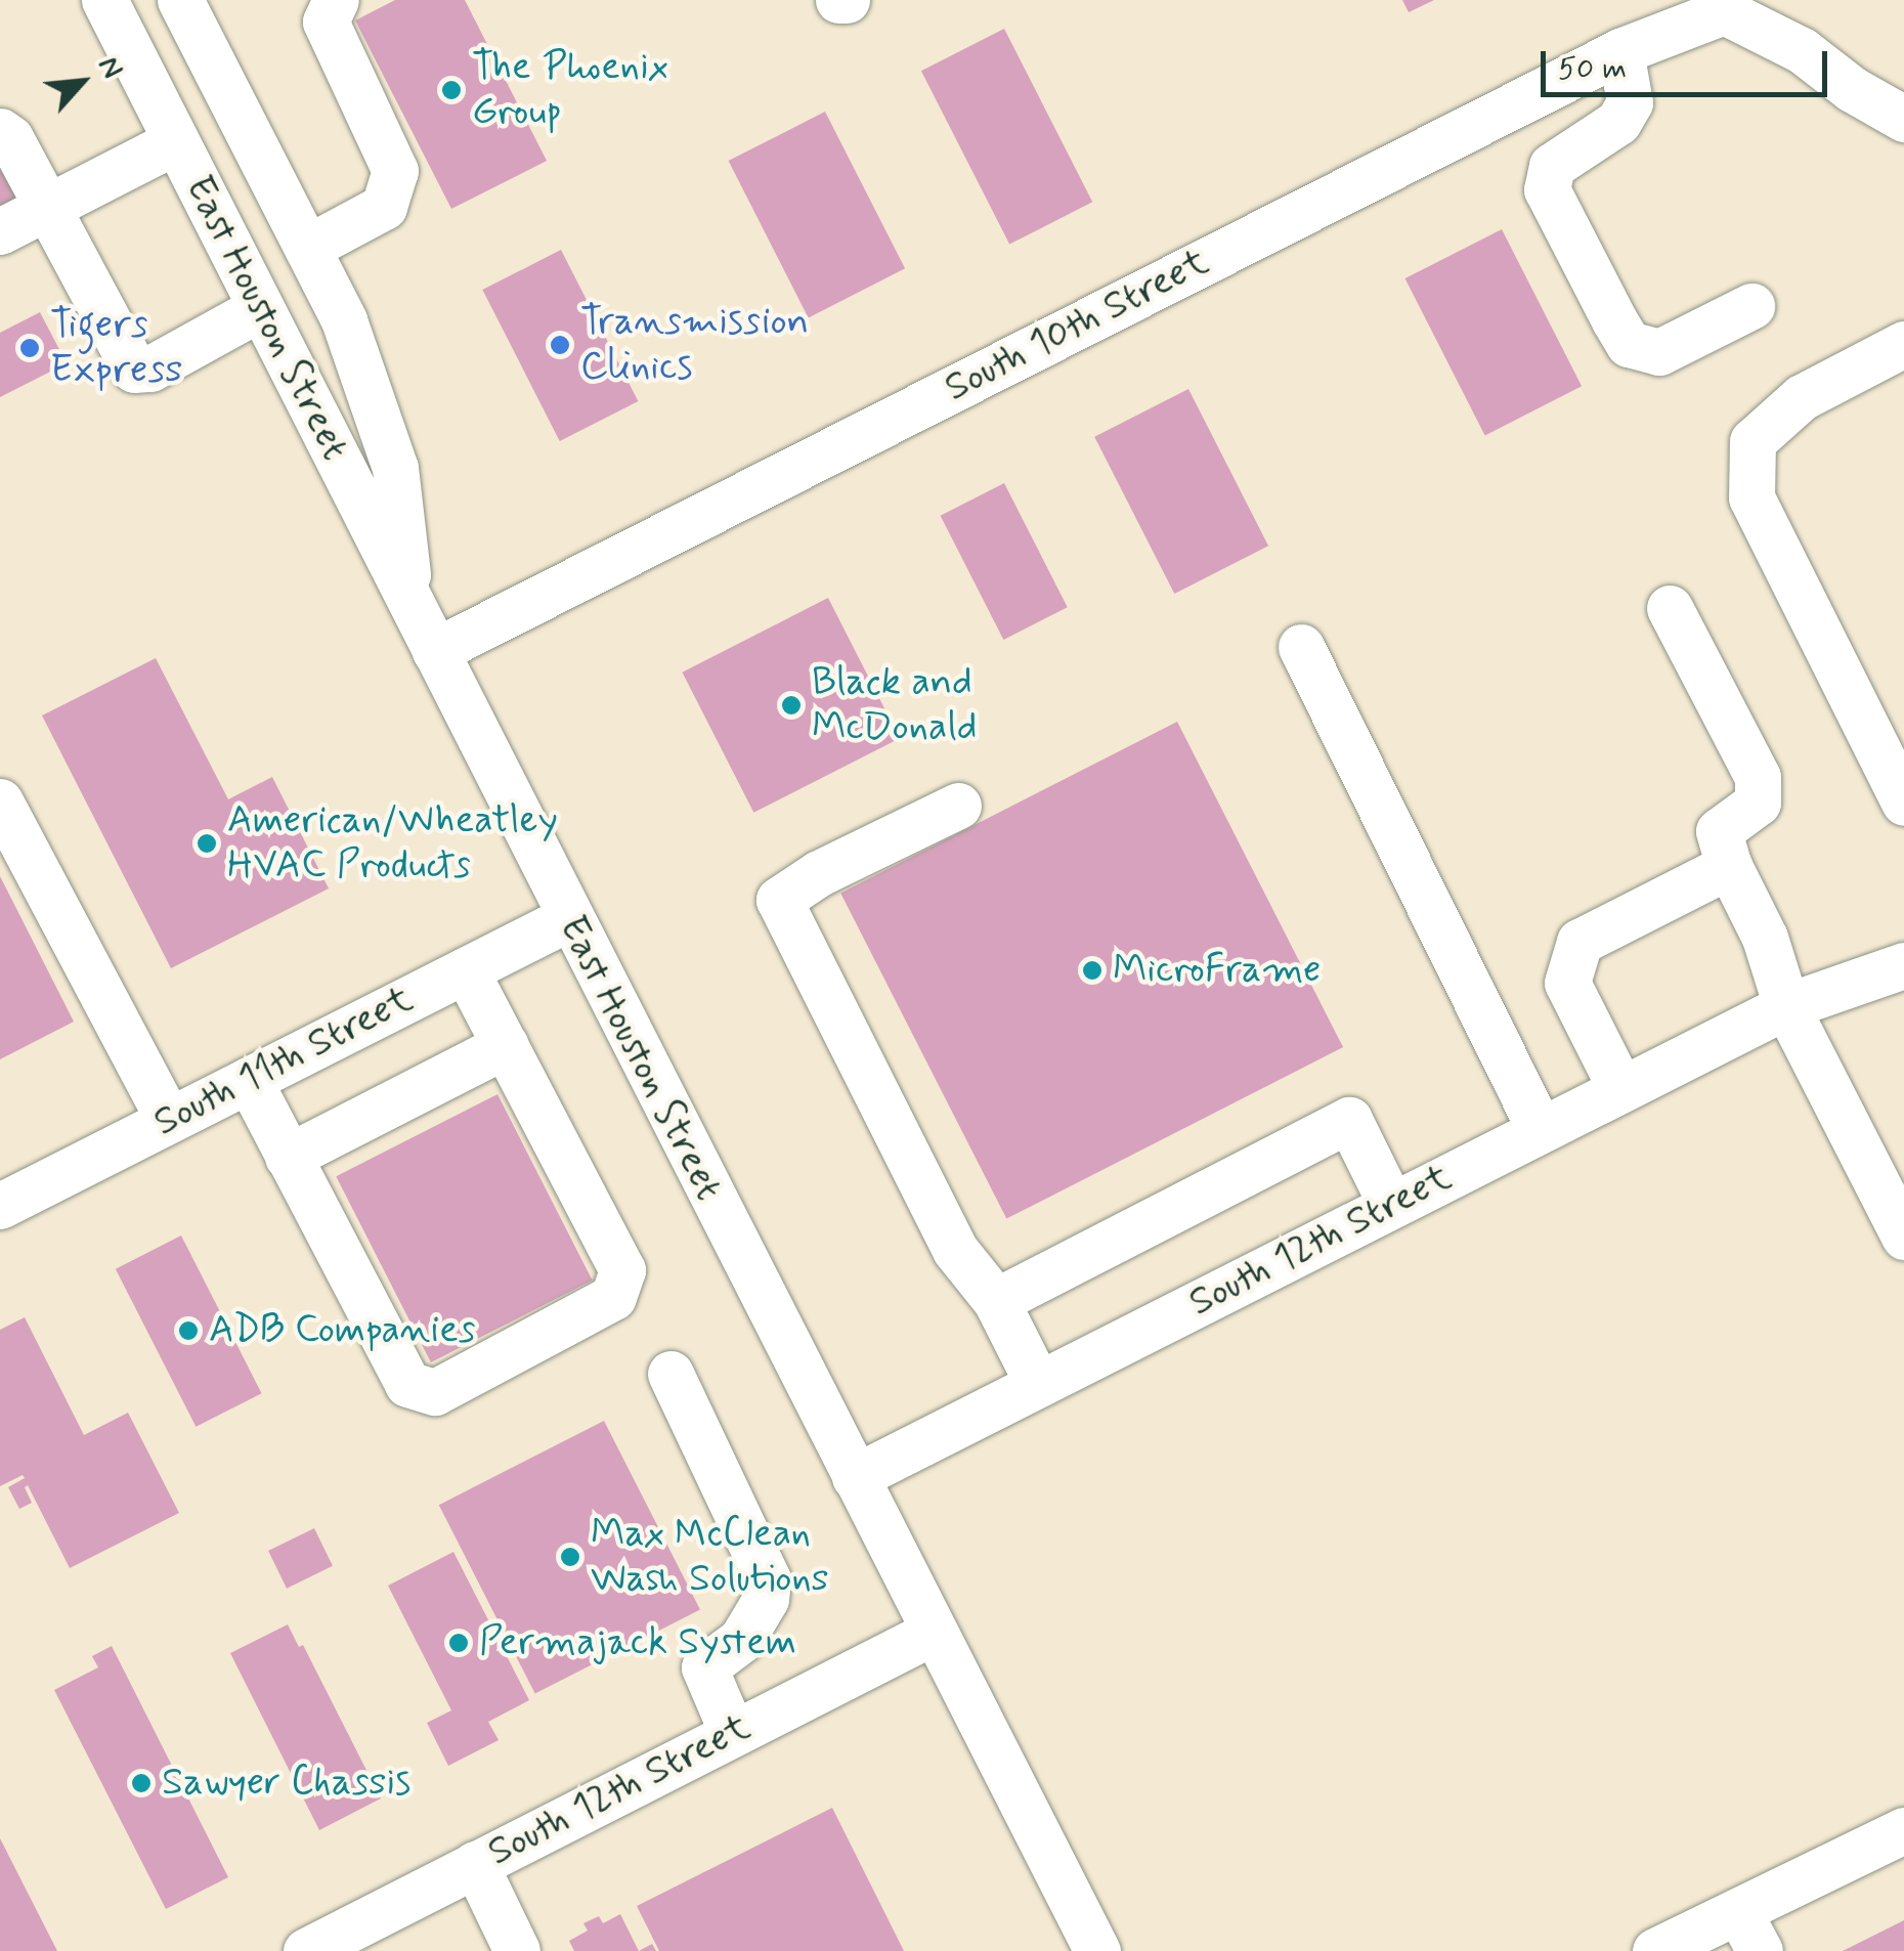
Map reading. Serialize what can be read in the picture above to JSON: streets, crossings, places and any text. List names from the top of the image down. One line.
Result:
{"streets":{"street":["East Houston Street","South 10th Street","South 11th Street","South 12th Street"]},"crossings":[["East Houston Street","South 10th Street"],["East Houston Street","South 11th Street"],["East Houston Street","South 12th Street"]],"places":["The Phoenix Group","Transmission Clinics","Tigers Express","Black and McDonald","American/Wheatley HVAC Products","MicroFrame","ADB Companies","Max McClean Wash Solutions","Permajack System","Sawyer Chassis"],"scale_bar":"50 m","north":"top right"}
